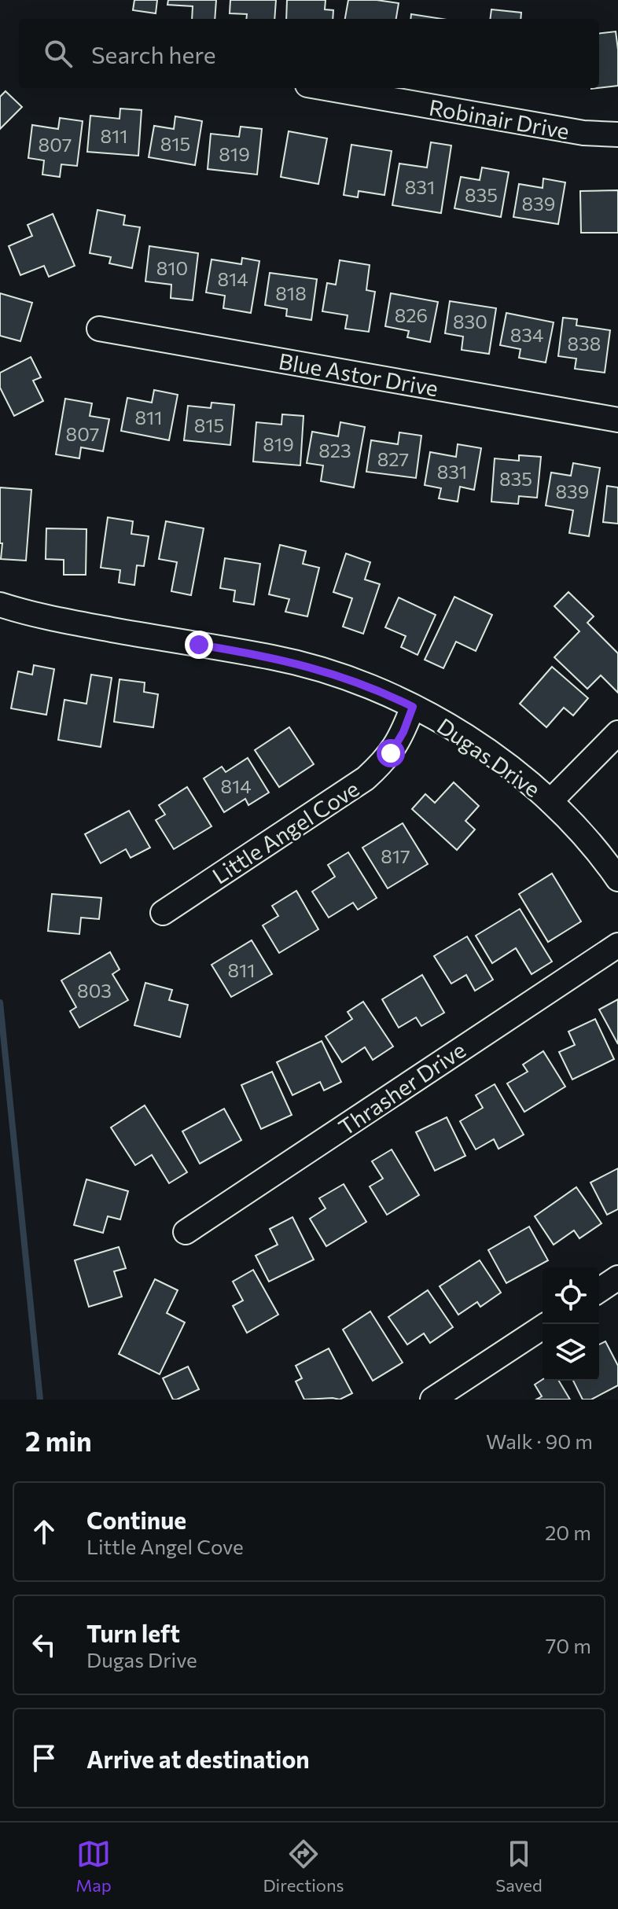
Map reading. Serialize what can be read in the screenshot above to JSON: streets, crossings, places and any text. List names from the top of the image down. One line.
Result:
{"streets":{"street":["Robinair Drive","Blue Astor Drive","Dugas Drive","Little Angel Cove","Thrasher Drive"]},"crossings":[["Dugas Drive","Little Angel Cove"]],"house_numbers":["811","815","807","819","831","835","839","810","814","818","826","830","834","838","811","815","807","819","823","827","831","835","839","814","817","811","803"],"page":{"search":"Search here","heading":["2 min","Walk · 90 m"],"list":[["Continue","Little Angel Cove","20 m"],["Turn left","Dugas Drive","70 m"],"Arrive at destination"],"nav":["Map","Directions","Saved"]}}
